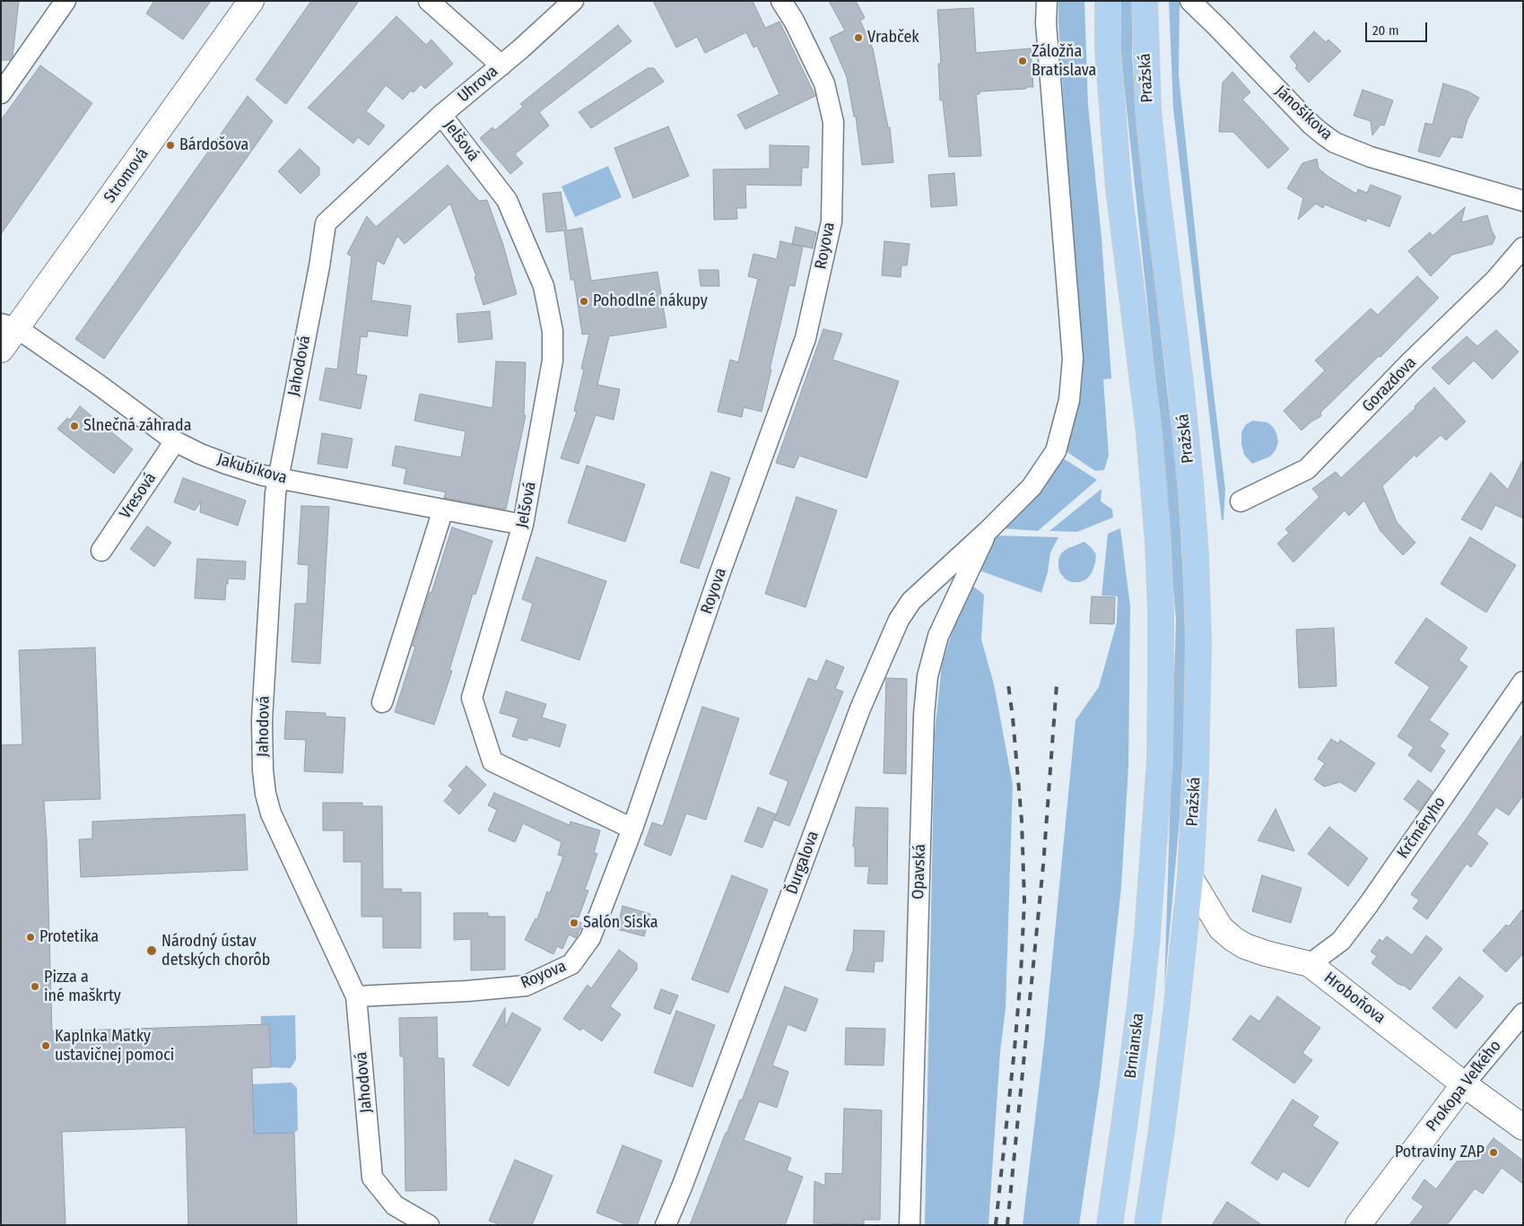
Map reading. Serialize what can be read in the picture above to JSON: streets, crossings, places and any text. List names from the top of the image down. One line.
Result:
{"streets":{"main road":["Pražská","Brnianska"],"street":["Uhrova","Jánošíkova","Jelšová","Stromová","Royova","Jahodová","Gorazdova","Jakubíkova","Vresová","Krčméryho","Ďurgalova","Opavská","Hroboňova","Prokopa Veľkého"]},"crossings":[["Pražská","Hroboňova"],["Uhrova","Jelšová"],["Uhrova","Jahodová"],["Jelšová","Royova"],["Jelšová","Jakubíkova"],["Stromová","Jakubíkova"],["Royova","Jahodová"],["Jahodová","Jakubíkova"],["Jakubíkova","Vresová"],["Krčméryho","Hroboňova"],["Ďurgalova","Opavská"],["Hroboňova","Prokopa Veľkého"]],"places":["Vrabček","Záložňa Bratislava","Bárdošova","Pohodlné nákupy","Slnečná záhrada","Salón Siska","Protetika","Národný ústav detských chorôb","Pizza a iné maškrty","Kaplnka Matky ustavičnej pomoci","Potraviny ZAP"],"scale_bar":"20 m"}
